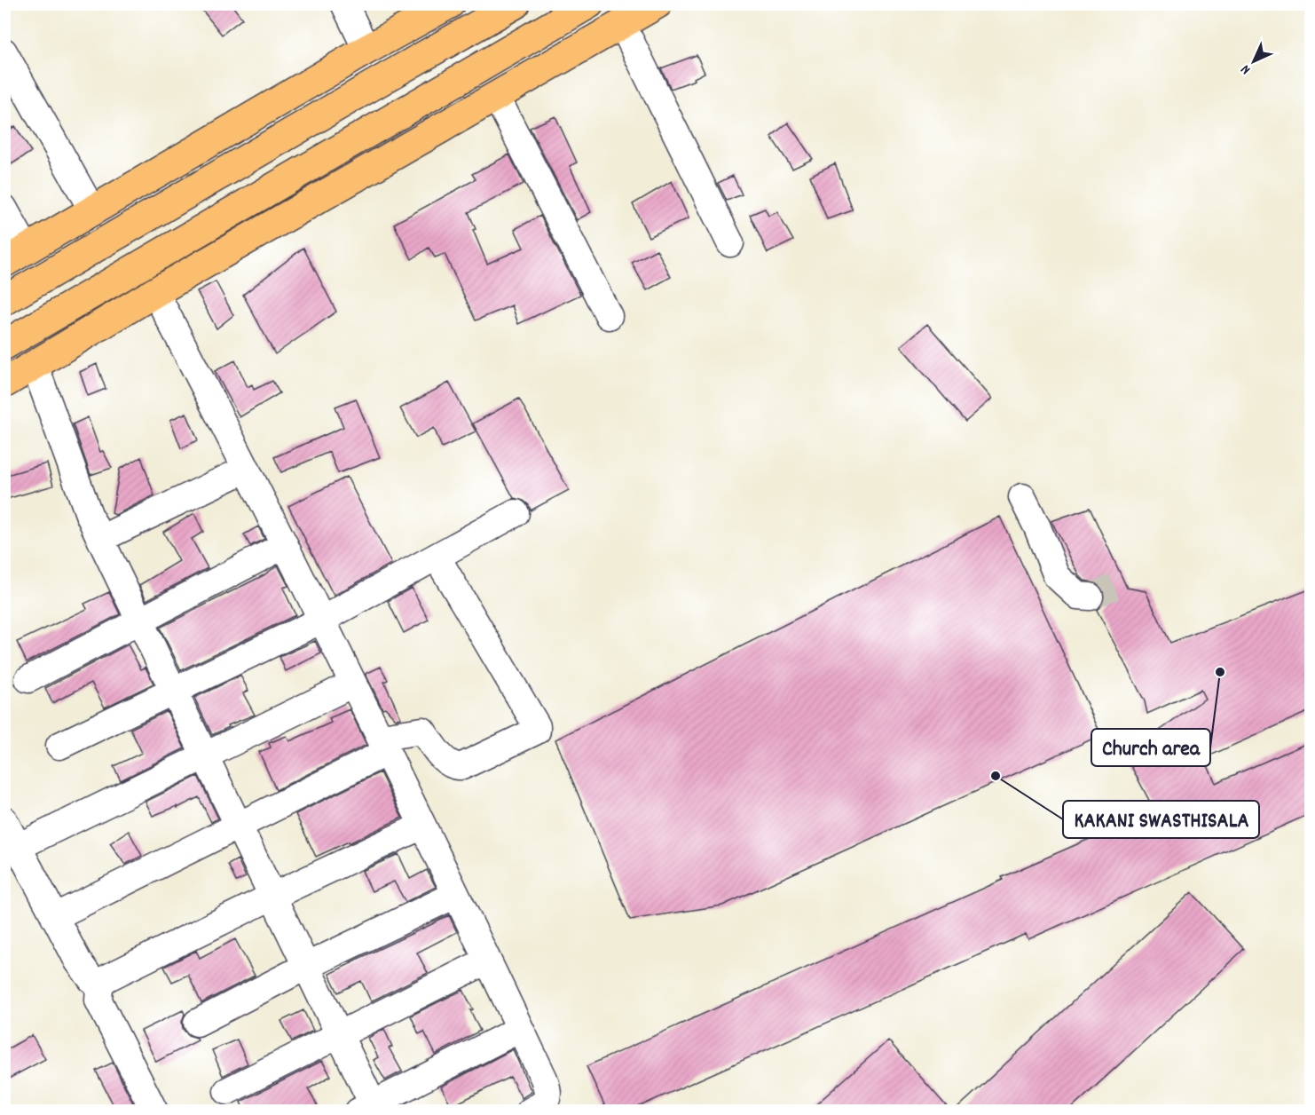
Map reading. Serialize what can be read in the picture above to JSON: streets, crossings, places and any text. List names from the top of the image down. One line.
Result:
{"places":["Church area","KAKANI SWASTHISALA"],"north":"bottom left"}
